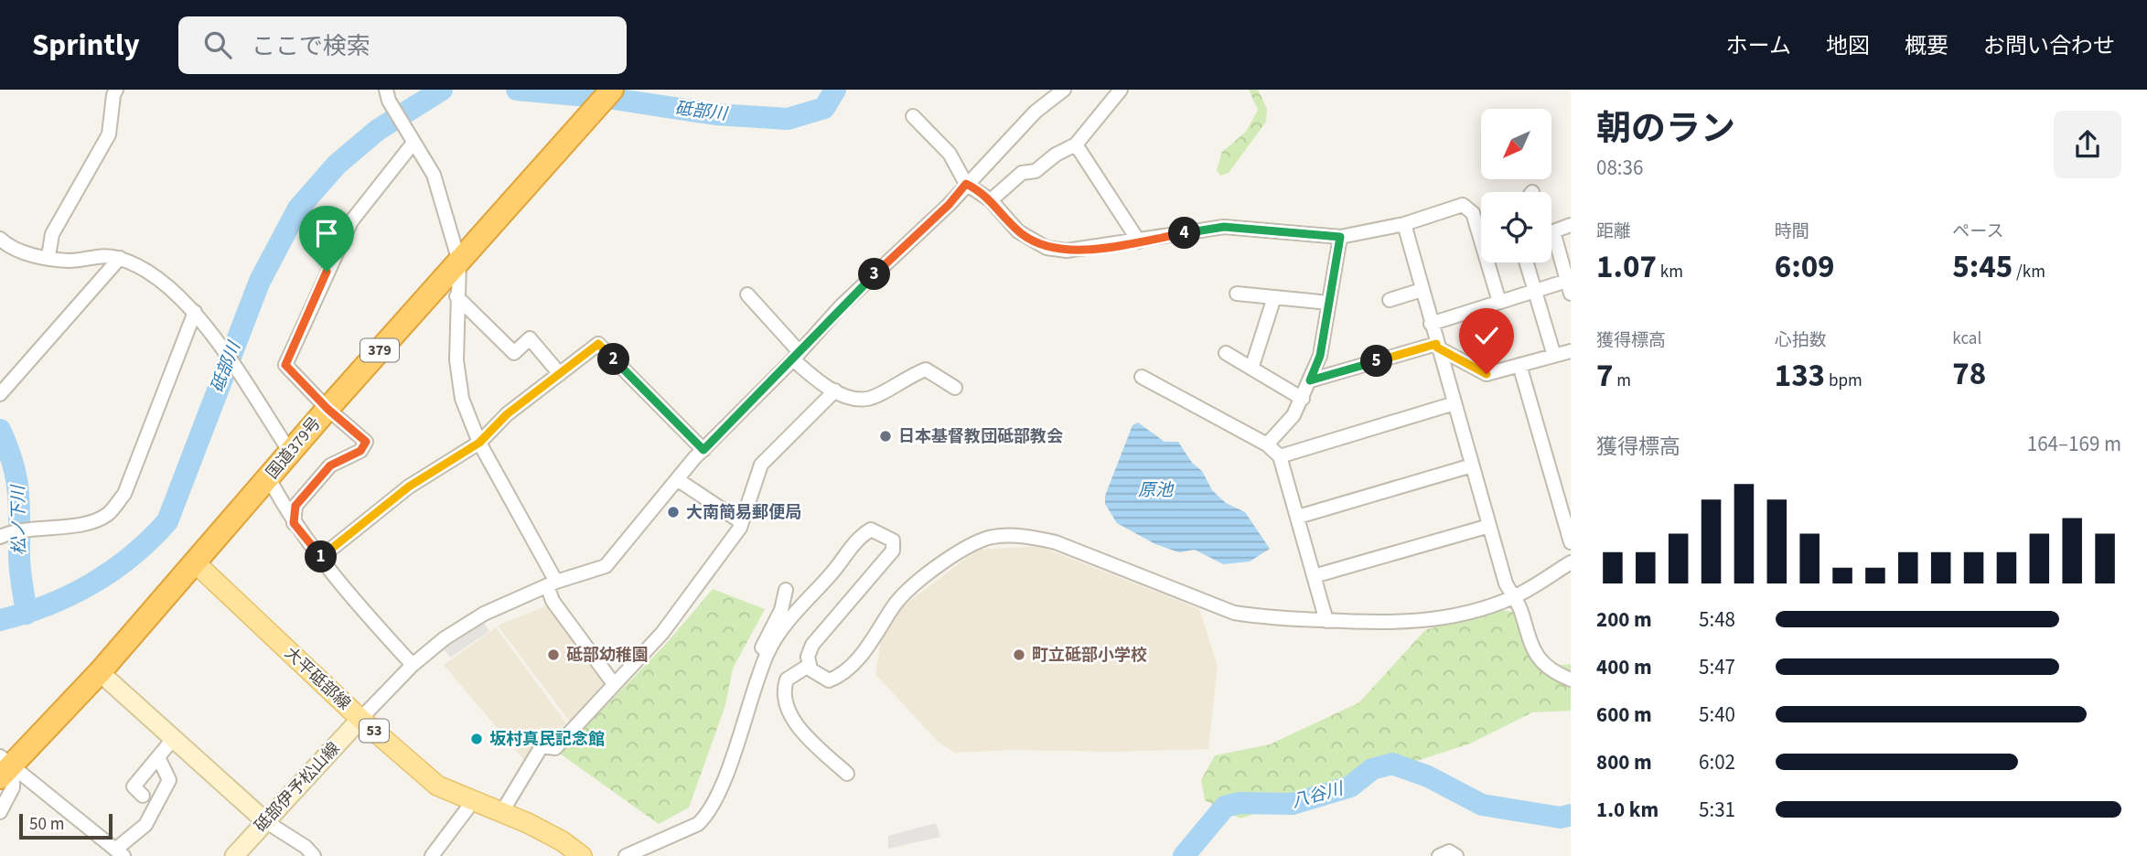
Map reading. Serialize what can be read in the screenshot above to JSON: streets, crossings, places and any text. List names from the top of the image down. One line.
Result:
{"streets":{"highway":["379","国道379号"],"main road":["大平砥部線","53"],"street":["砥部伊予松山線"]},"crossings":[["国道379号","大平砥部線"],["大平砥部線","砥部伊予松山線"]],"water":["砥部川","原池","松ノ下川","八谷川"],"places":["日本基督教団砥部教会","大南簡易郵便局","砥部幼稚園","町立砥部小学校","坂村真民記念館"],"scale_bar":"50 m","north":"bottom left","page":{"header":"Sprintly","search":"ここで検索","nav":["ホーム","地図","概要","お問い合わせ"],"heading":["朝のラン","08:36"],"stats":[["距離","1.07 km"],["時間","6:09"],["ペース","5:45 /km"],["獲得標高","7 m"],["心拍数","133 bpm"],["kcal","78"]],"pins":["4","3","2","5","1"],"chart":["獲得標高","164–169 m"],"list":[{"name":"200 m","note":"5:48"},{"name":"400 m","note":"5:47"},{"name":"600 m","note":"5:40"},{"name":"800 m","note":"6:02"},{"name":"1.0 km","note":"5:31"}],"scale":"50 m"}}
